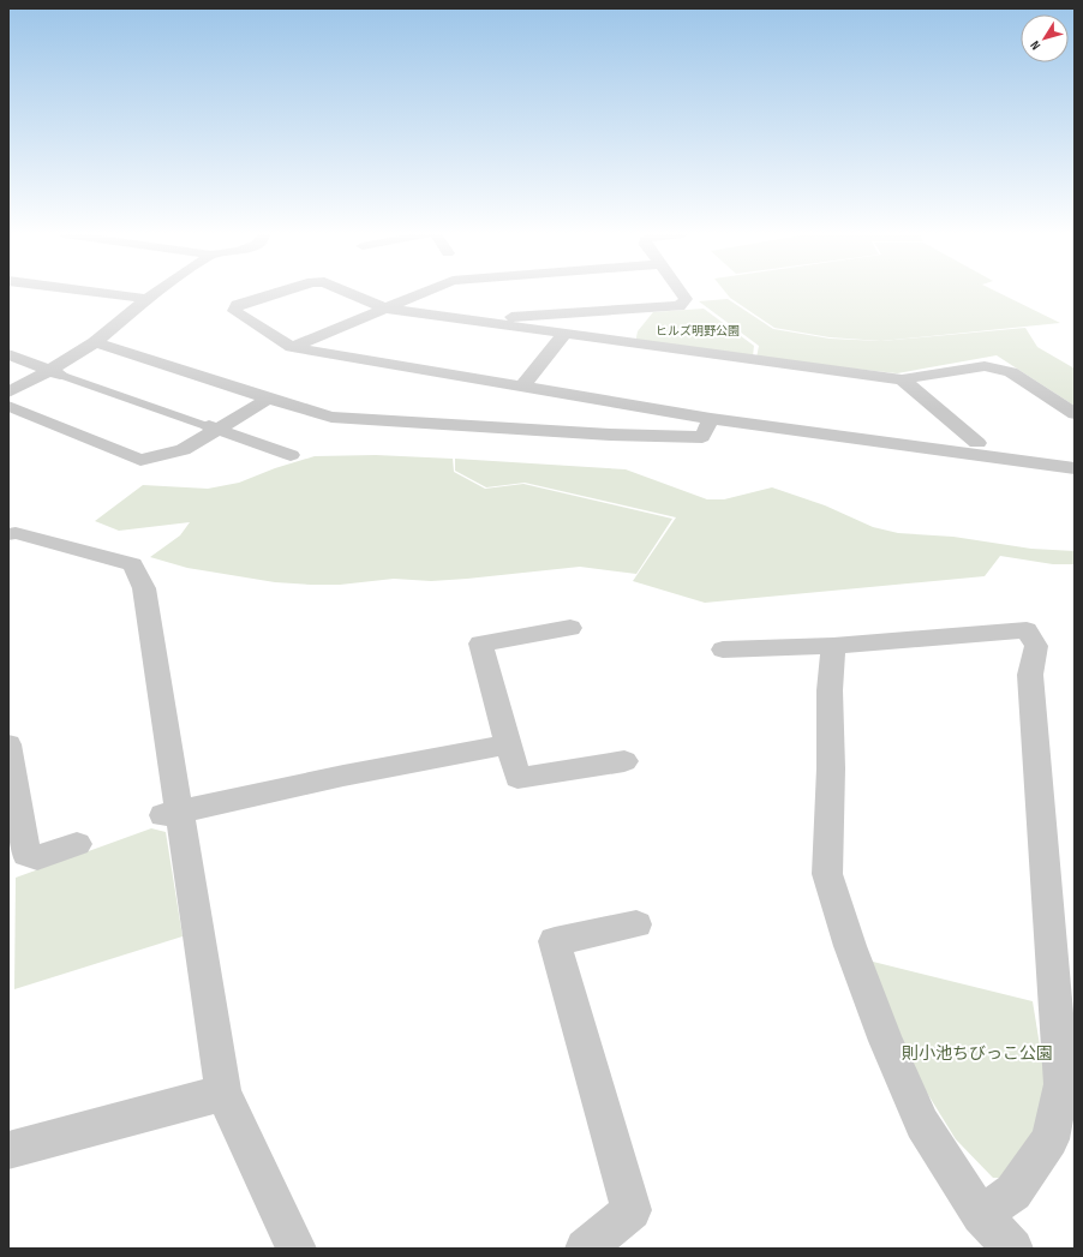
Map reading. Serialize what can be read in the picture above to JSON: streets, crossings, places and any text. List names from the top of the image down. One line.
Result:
{"parks":["ヒルズ明野公園","則小池ちびっこ公園"],"north":"bottom left"}
